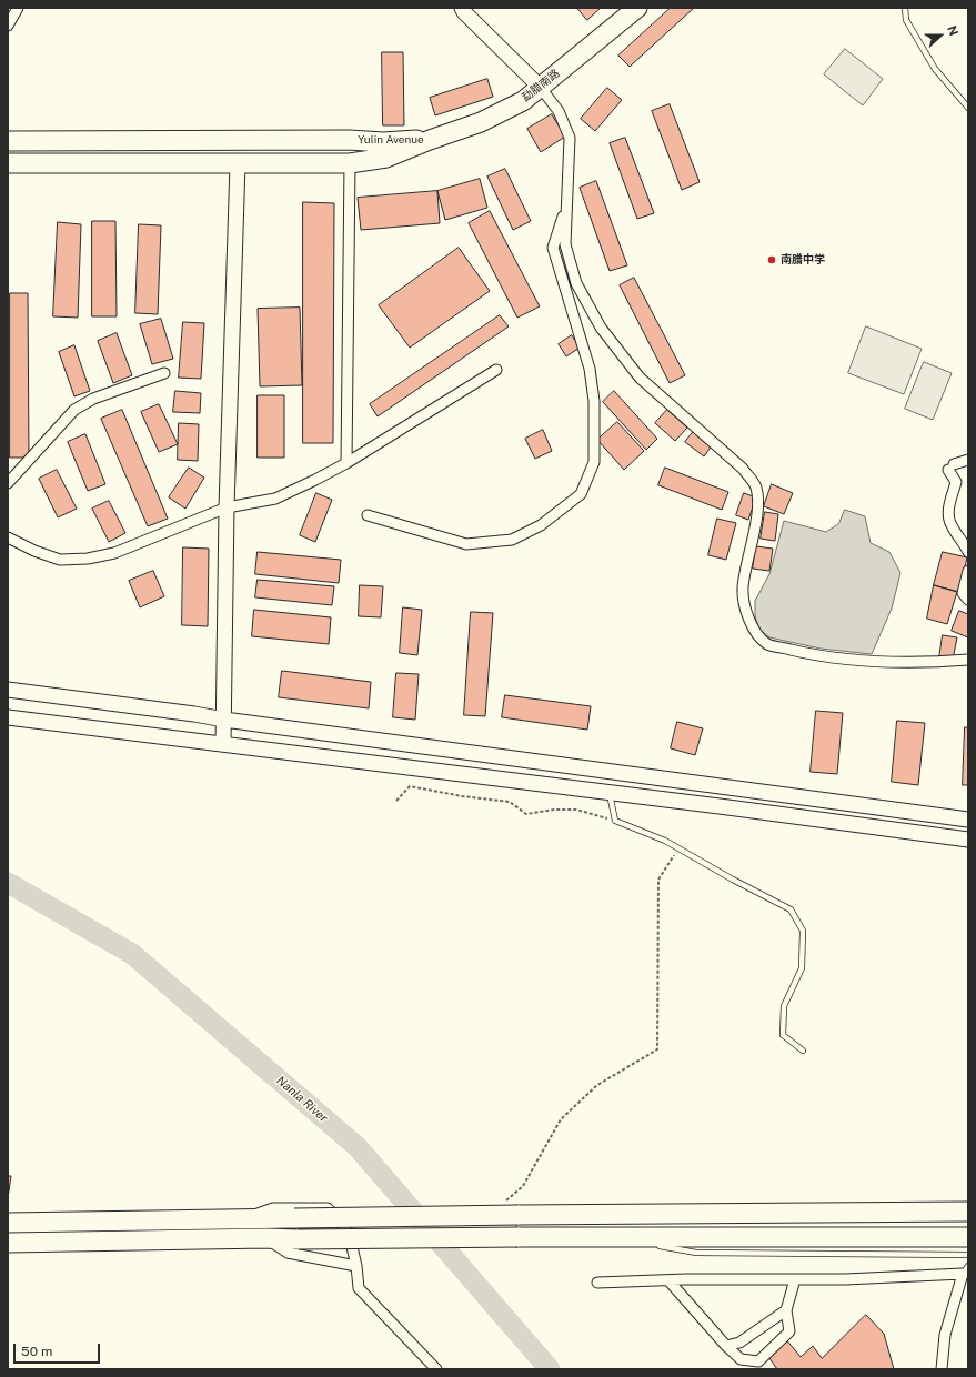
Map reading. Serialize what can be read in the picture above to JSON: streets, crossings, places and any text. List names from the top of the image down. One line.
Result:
{"streets":{"highway":["勐腊南路","Yulin Avenue"]},"crossings":[["勐腊南路","Yulin Avenue"]],"water":["Nanla River"],"places":["南腊中学"],"scale_bar":"50 m","north":"right"}
